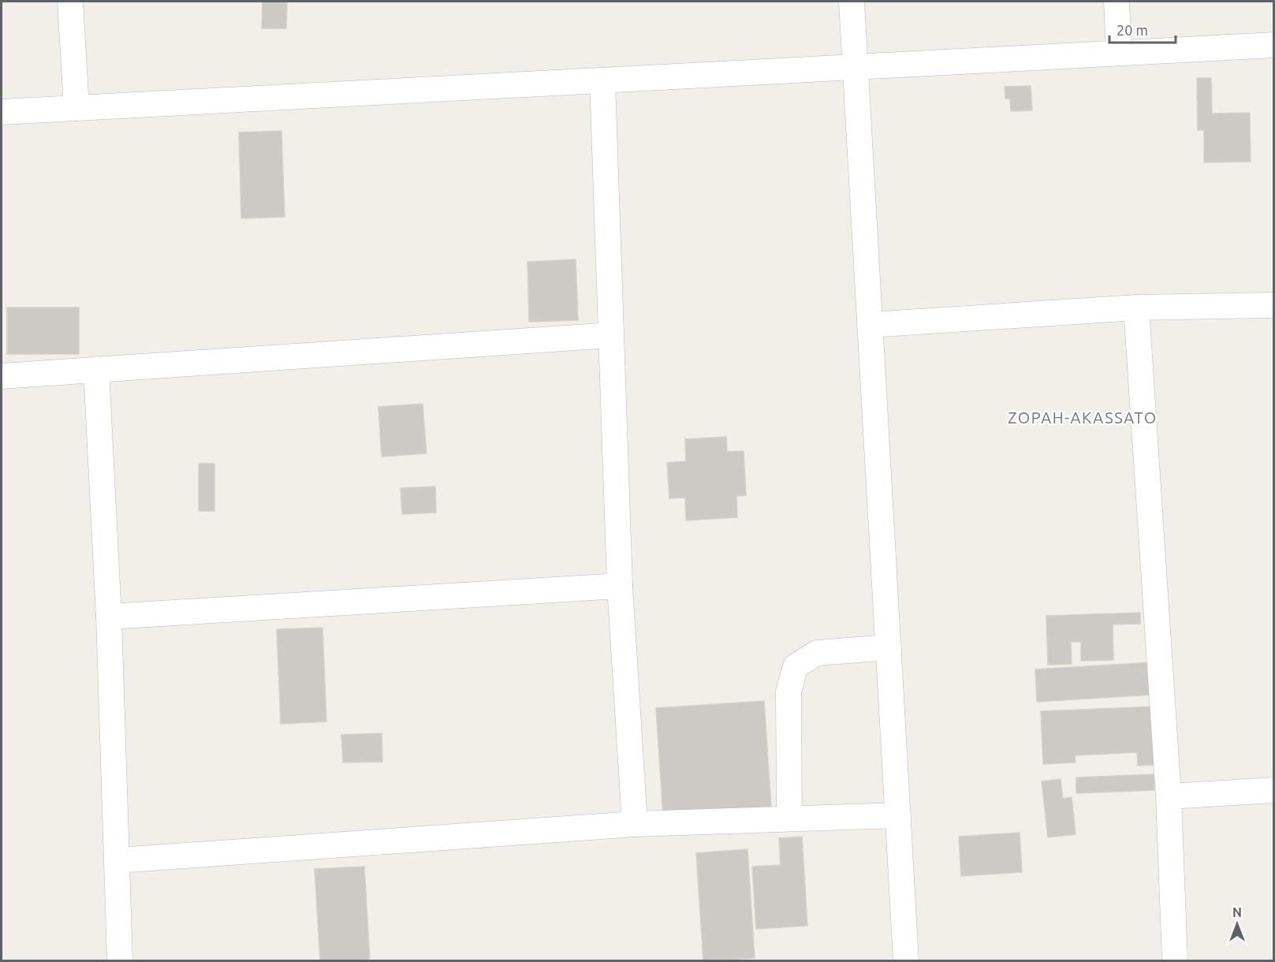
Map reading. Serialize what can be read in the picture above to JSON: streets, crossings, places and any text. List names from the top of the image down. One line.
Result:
{"districts":["ZOPAH-AKASSATO"],"scale_bar":"20 m","north":"top"}
